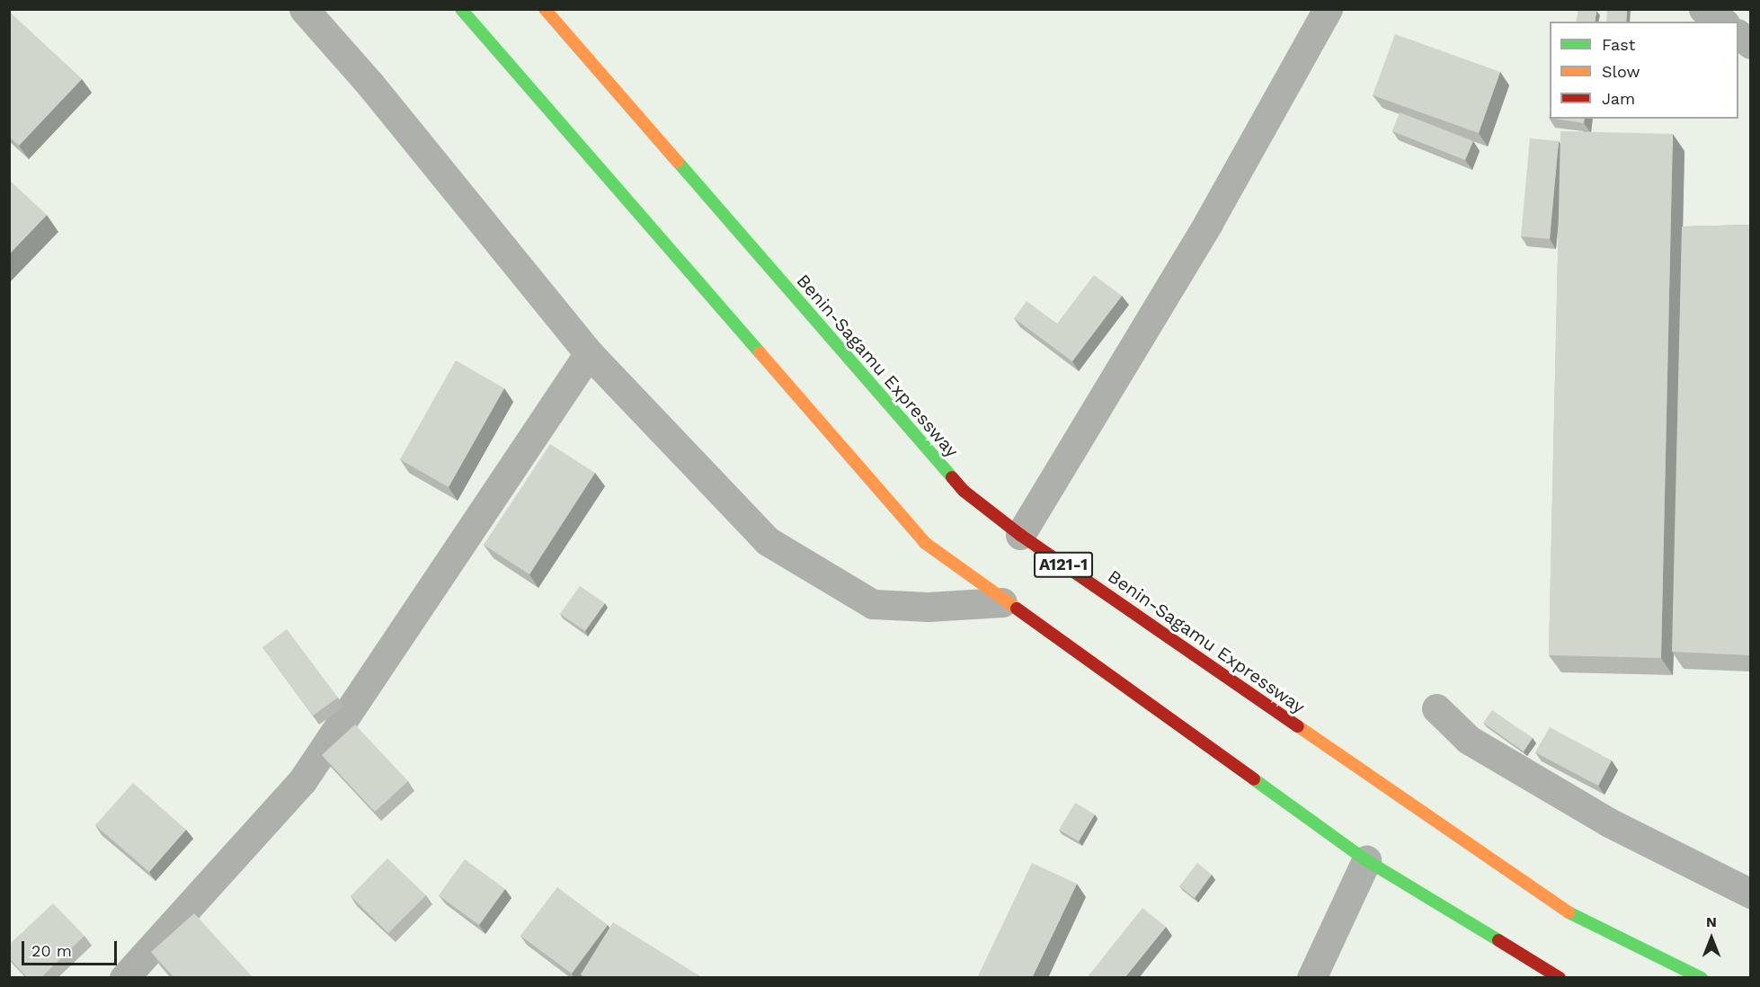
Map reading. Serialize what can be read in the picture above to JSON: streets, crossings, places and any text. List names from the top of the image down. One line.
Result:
{"streets":{"highway":["Benin-Sagamu Expressway","A121-1"]},"legend":["Fast","Slow","Jam"],"scale_bar":"20 m","north":"top"}
